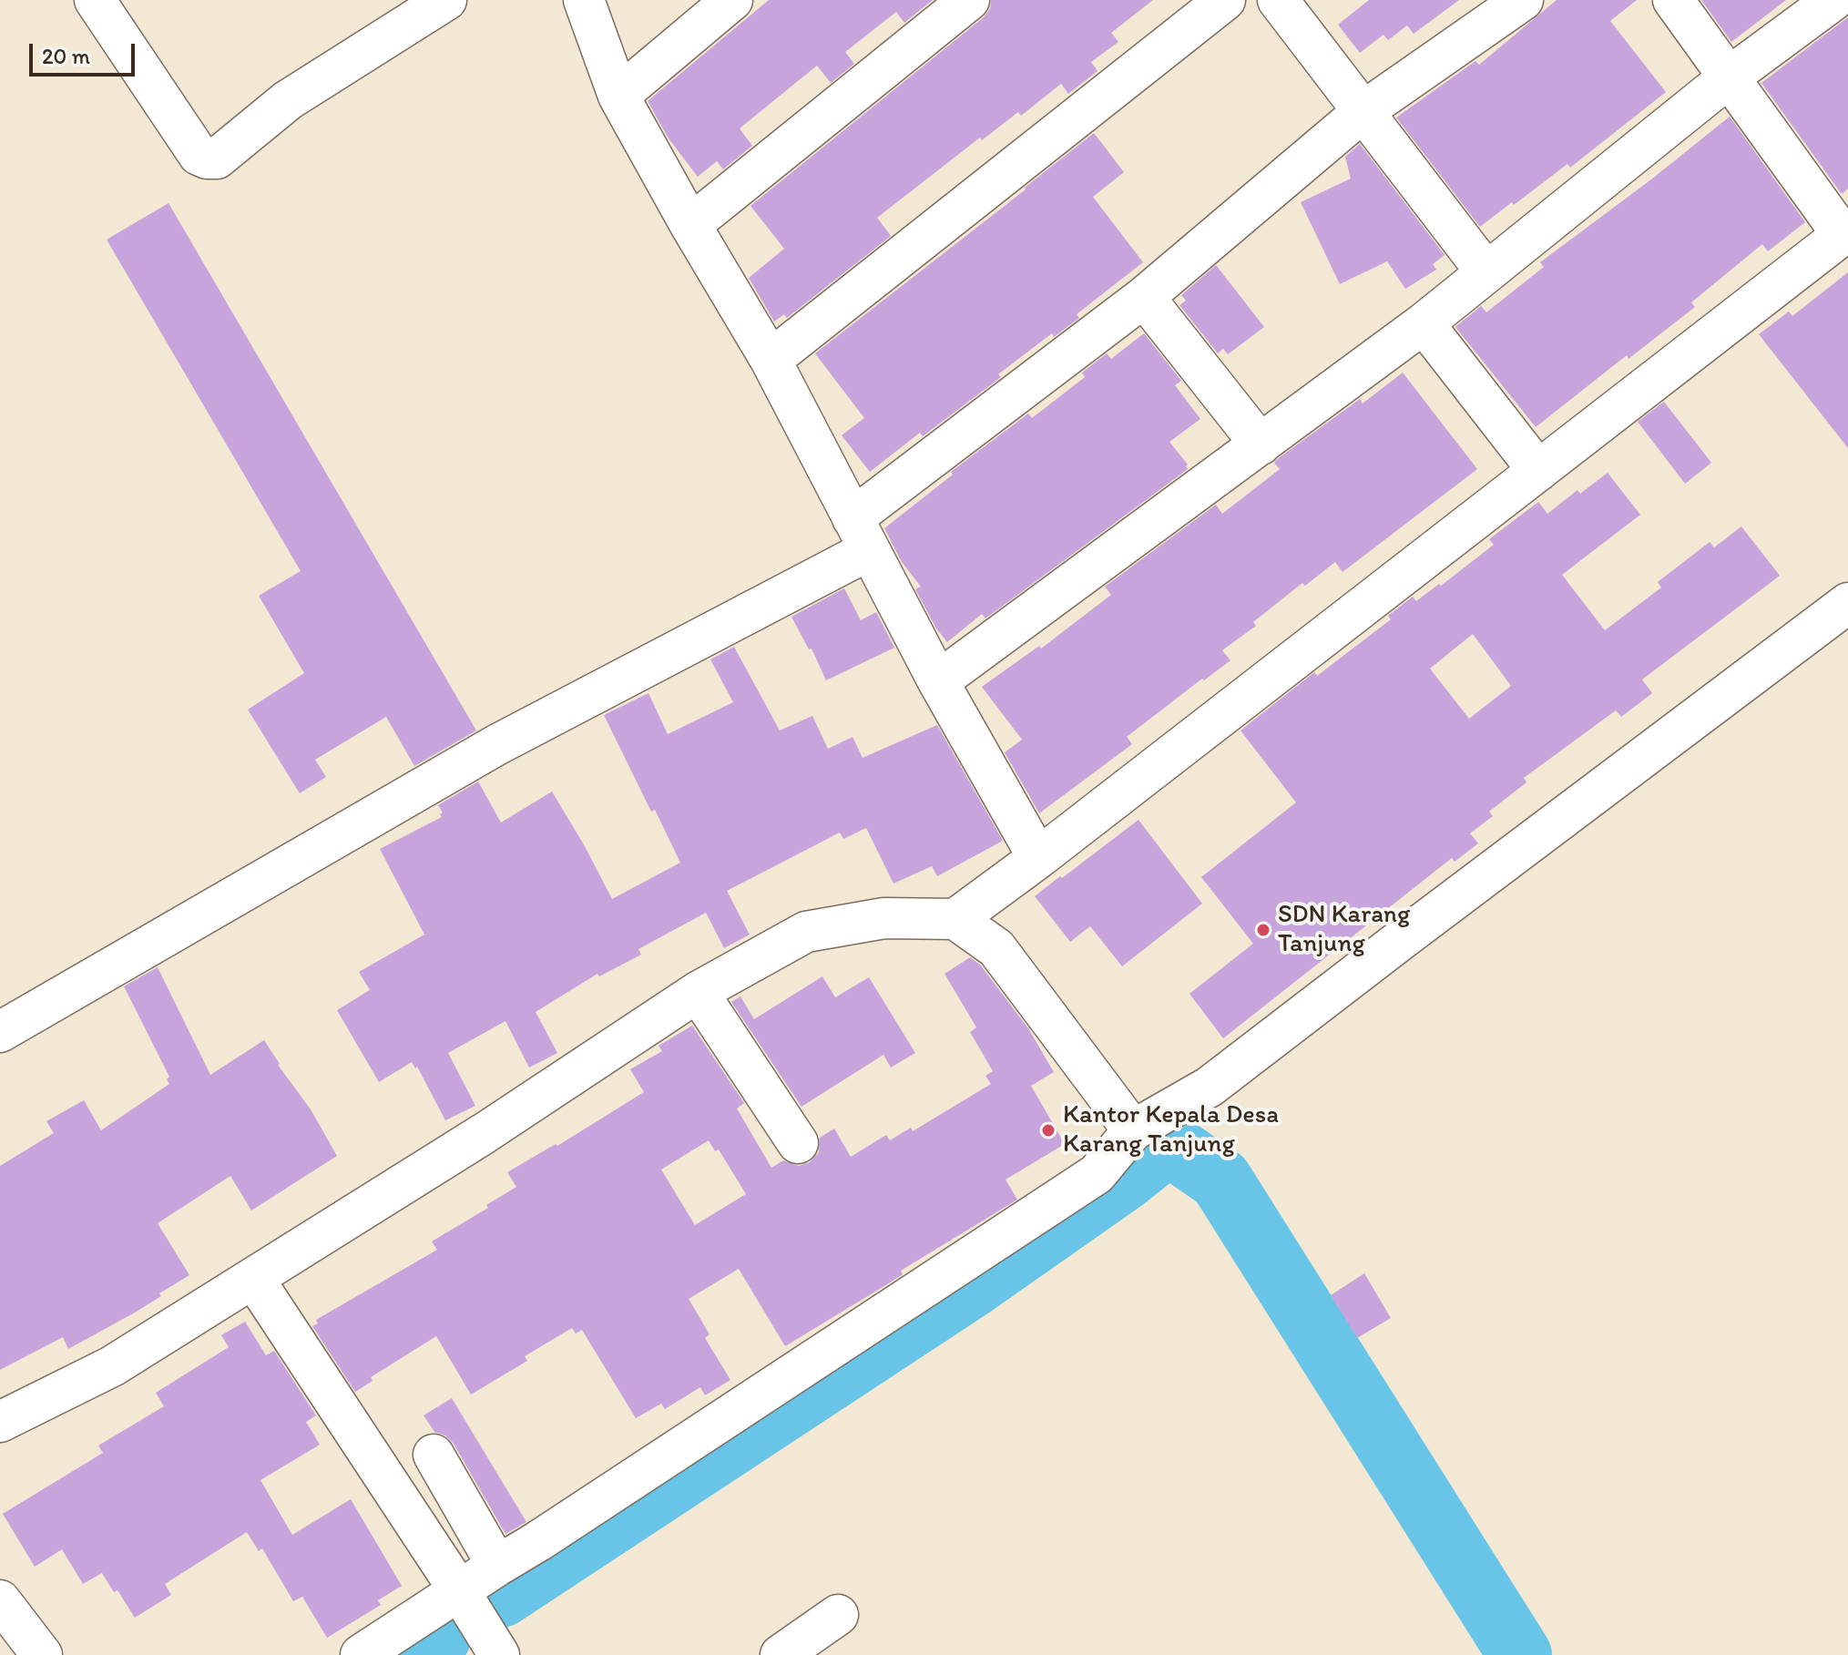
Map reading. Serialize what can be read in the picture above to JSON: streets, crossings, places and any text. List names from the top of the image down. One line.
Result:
{"places":["SDN Karang Tanjung","Kantor Kepala Desa Karang Tanjung"],"scale_bar":"20 m"}
